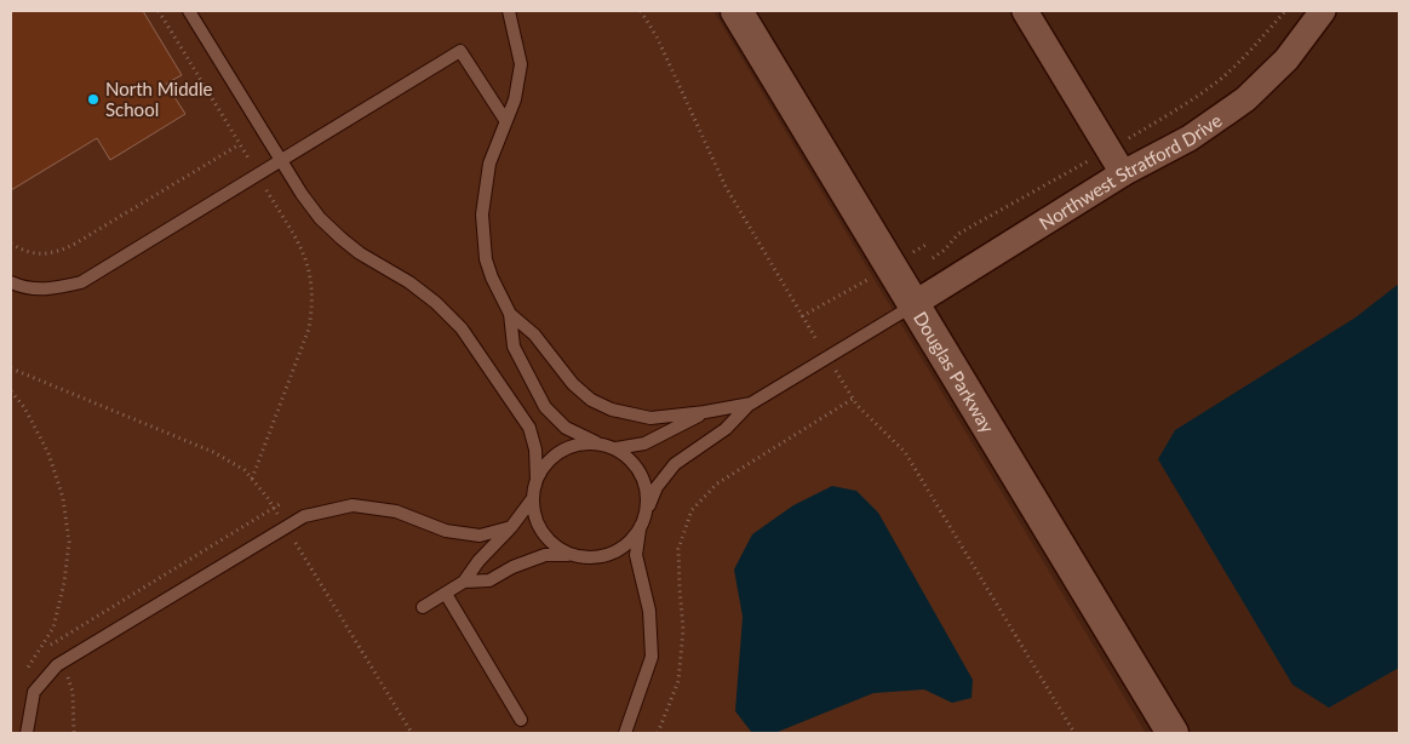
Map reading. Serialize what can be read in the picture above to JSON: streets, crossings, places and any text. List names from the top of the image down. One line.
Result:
{"streets":{"street":["Northwest Stratford Drive","Douglas Parkway"]},"crossings":[["Northwest Stratford Drive","Douglas Parkway"]],"places":["North Middle School"]}
